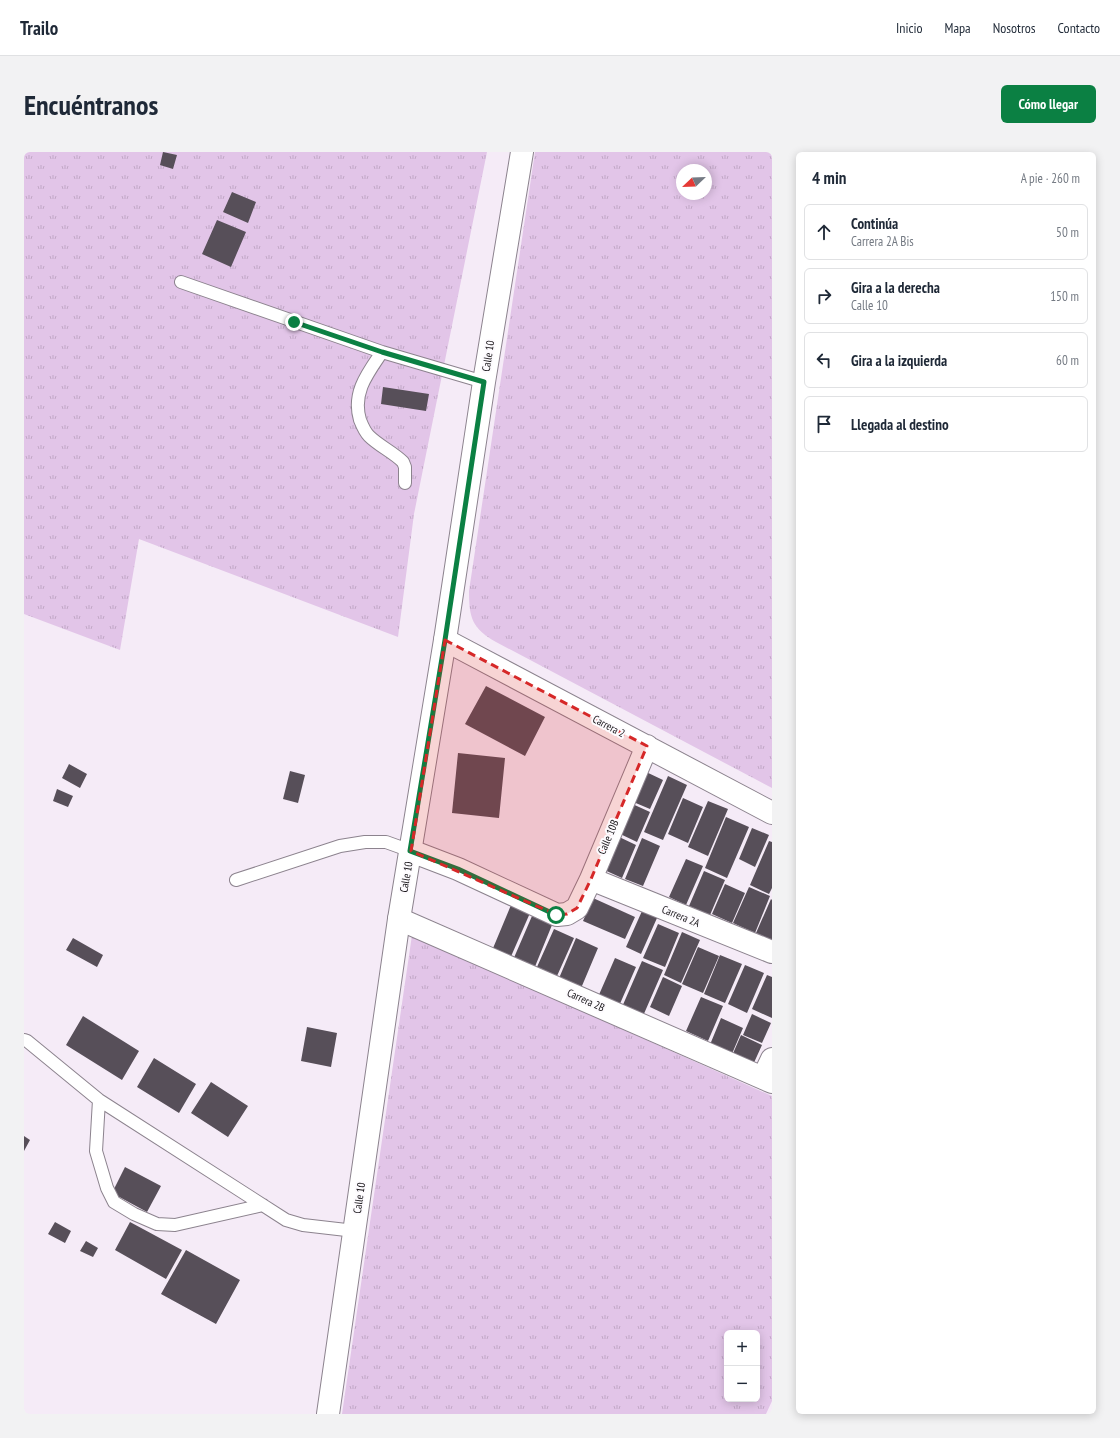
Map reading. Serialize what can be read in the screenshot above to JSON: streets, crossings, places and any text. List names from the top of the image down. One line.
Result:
{"streets":{"street":["Calle 10","Carrera 2","Calle 10B","Carrera 2A","Carrera 2B"]},"crossings":[["Calle 10","Carrera 2"],["Calle 10","Calle 10B"],["Calle 10","Carrera 2B"],["Carrera 2","Calle 10B"],["Calle 10B","Carrera 2A"]],"north":"bottom left","page":{"header":"Trailo","nav":["Inicio","Mapa","Nosotros","Contacto"],"buttons":"Cómo llegar","title":"Encuéntranos","heading":["4 min","A pie · 260 m"],"list":[["Continúa","Carrera 2A Bis","50 m"],["Gira a la derecha","Calle 10","150 m"],["Gira a la izquierda","60 m"],"Llegada al destino"],"map_buttons":["+","−"]}}
